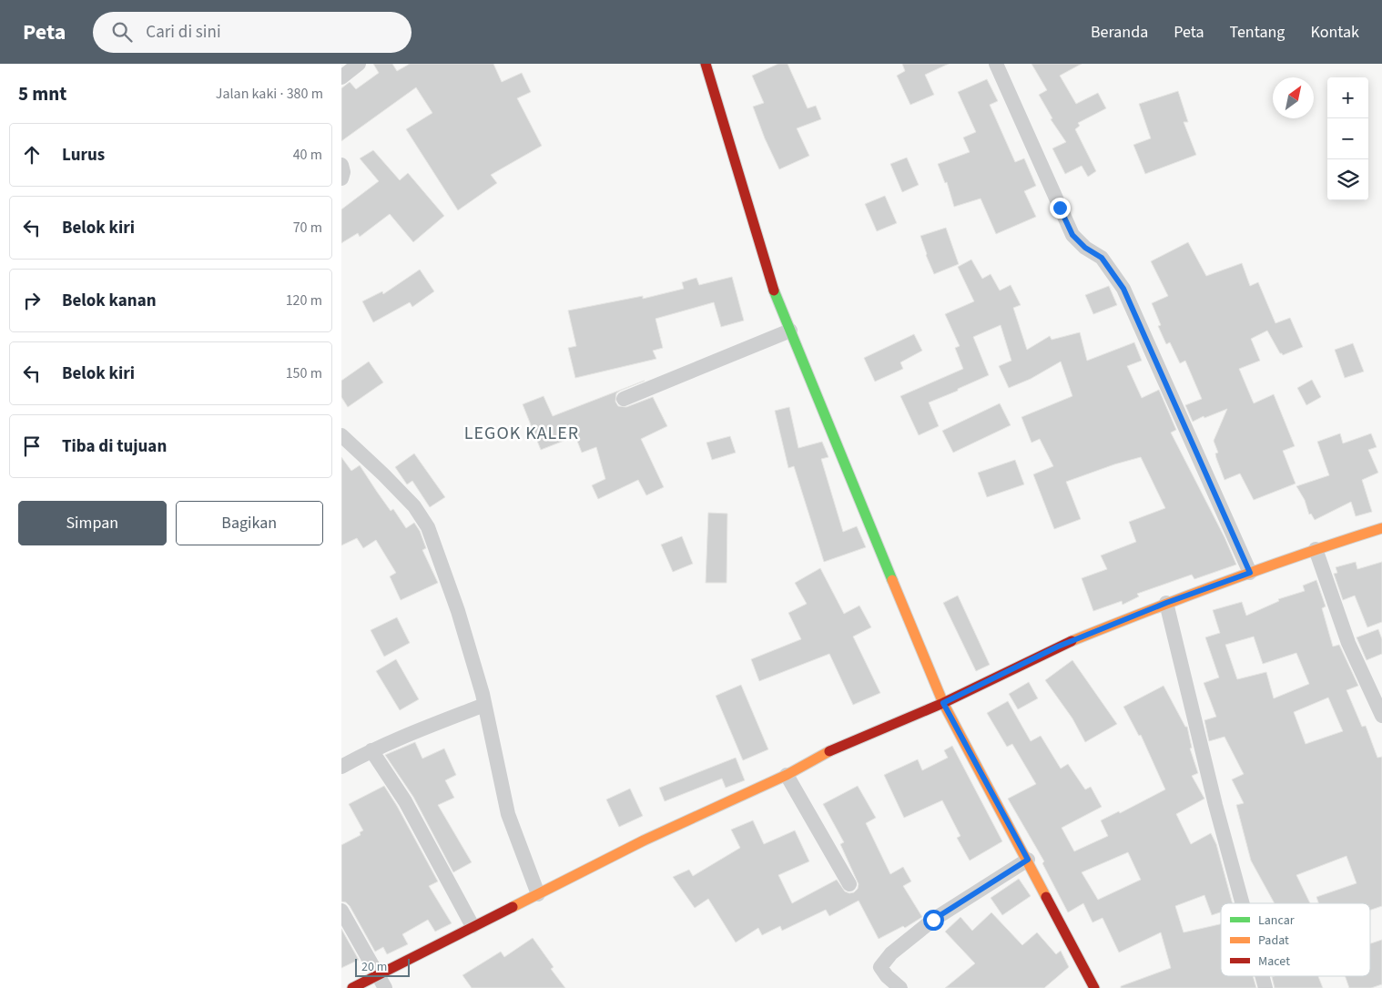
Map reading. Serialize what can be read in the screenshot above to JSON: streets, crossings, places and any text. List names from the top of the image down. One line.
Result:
{"districts":["LEGOK KALER"],"legend":["Lancar","Padat","Macet"],"scale_bar":"20 m","north":"top right","page":{"header":"Peta","search":"Cari di sini","nav":["Beranda","Peta","Tentang","Kontak"],"heading":["5 mnt","Jalan kaki · 380 m"],"map_buttons":["+","−"],"list":[["Lurus","40 m"],["Belok kiri","70 m"],["Belok kanan","120 m"],["Belok kiri","150 m"],"Tiba di tujuan"],"buttons":["Simpan","Bagikan"],"scale":"20 m"}}
